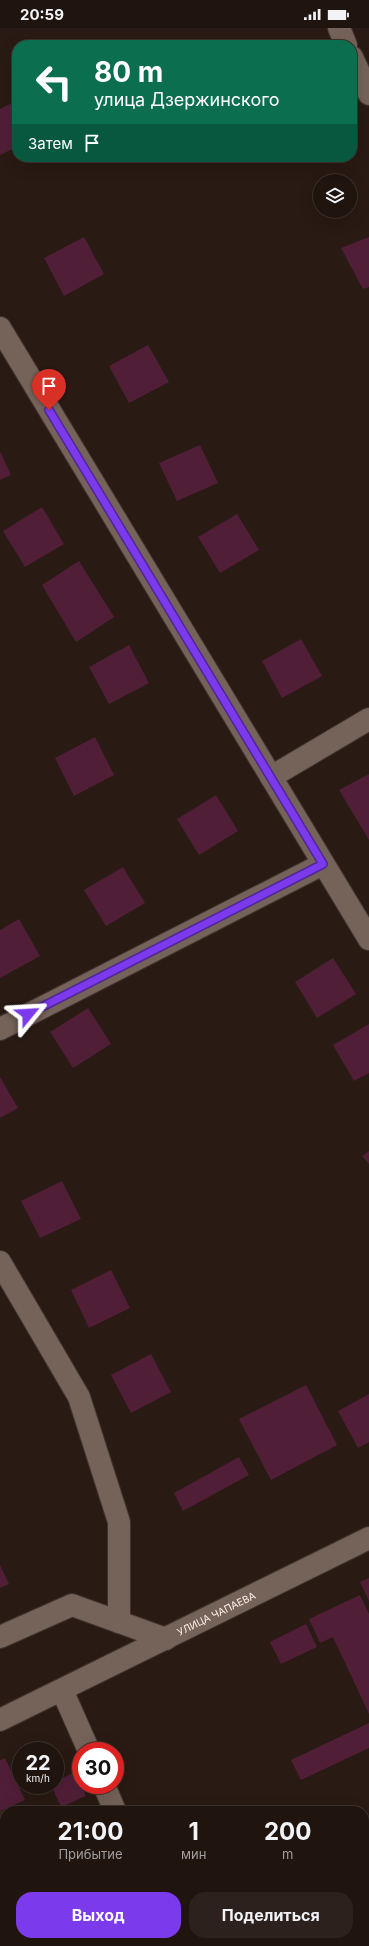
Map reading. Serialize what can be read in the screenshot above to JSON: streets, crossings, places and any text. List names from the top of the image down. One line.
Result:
{"streets":{"street":["УЛИЦА ЧАПАЕВА"]},"page":{"status":"20:59","turn":["80 m","улица Дзержинского"],"then":"Затем","speed":"22 km/h","limit":"30","eta":["21:00","Прибытие","1","мин","200","m"],"buttons":["Выход","Поделиться"]}}
